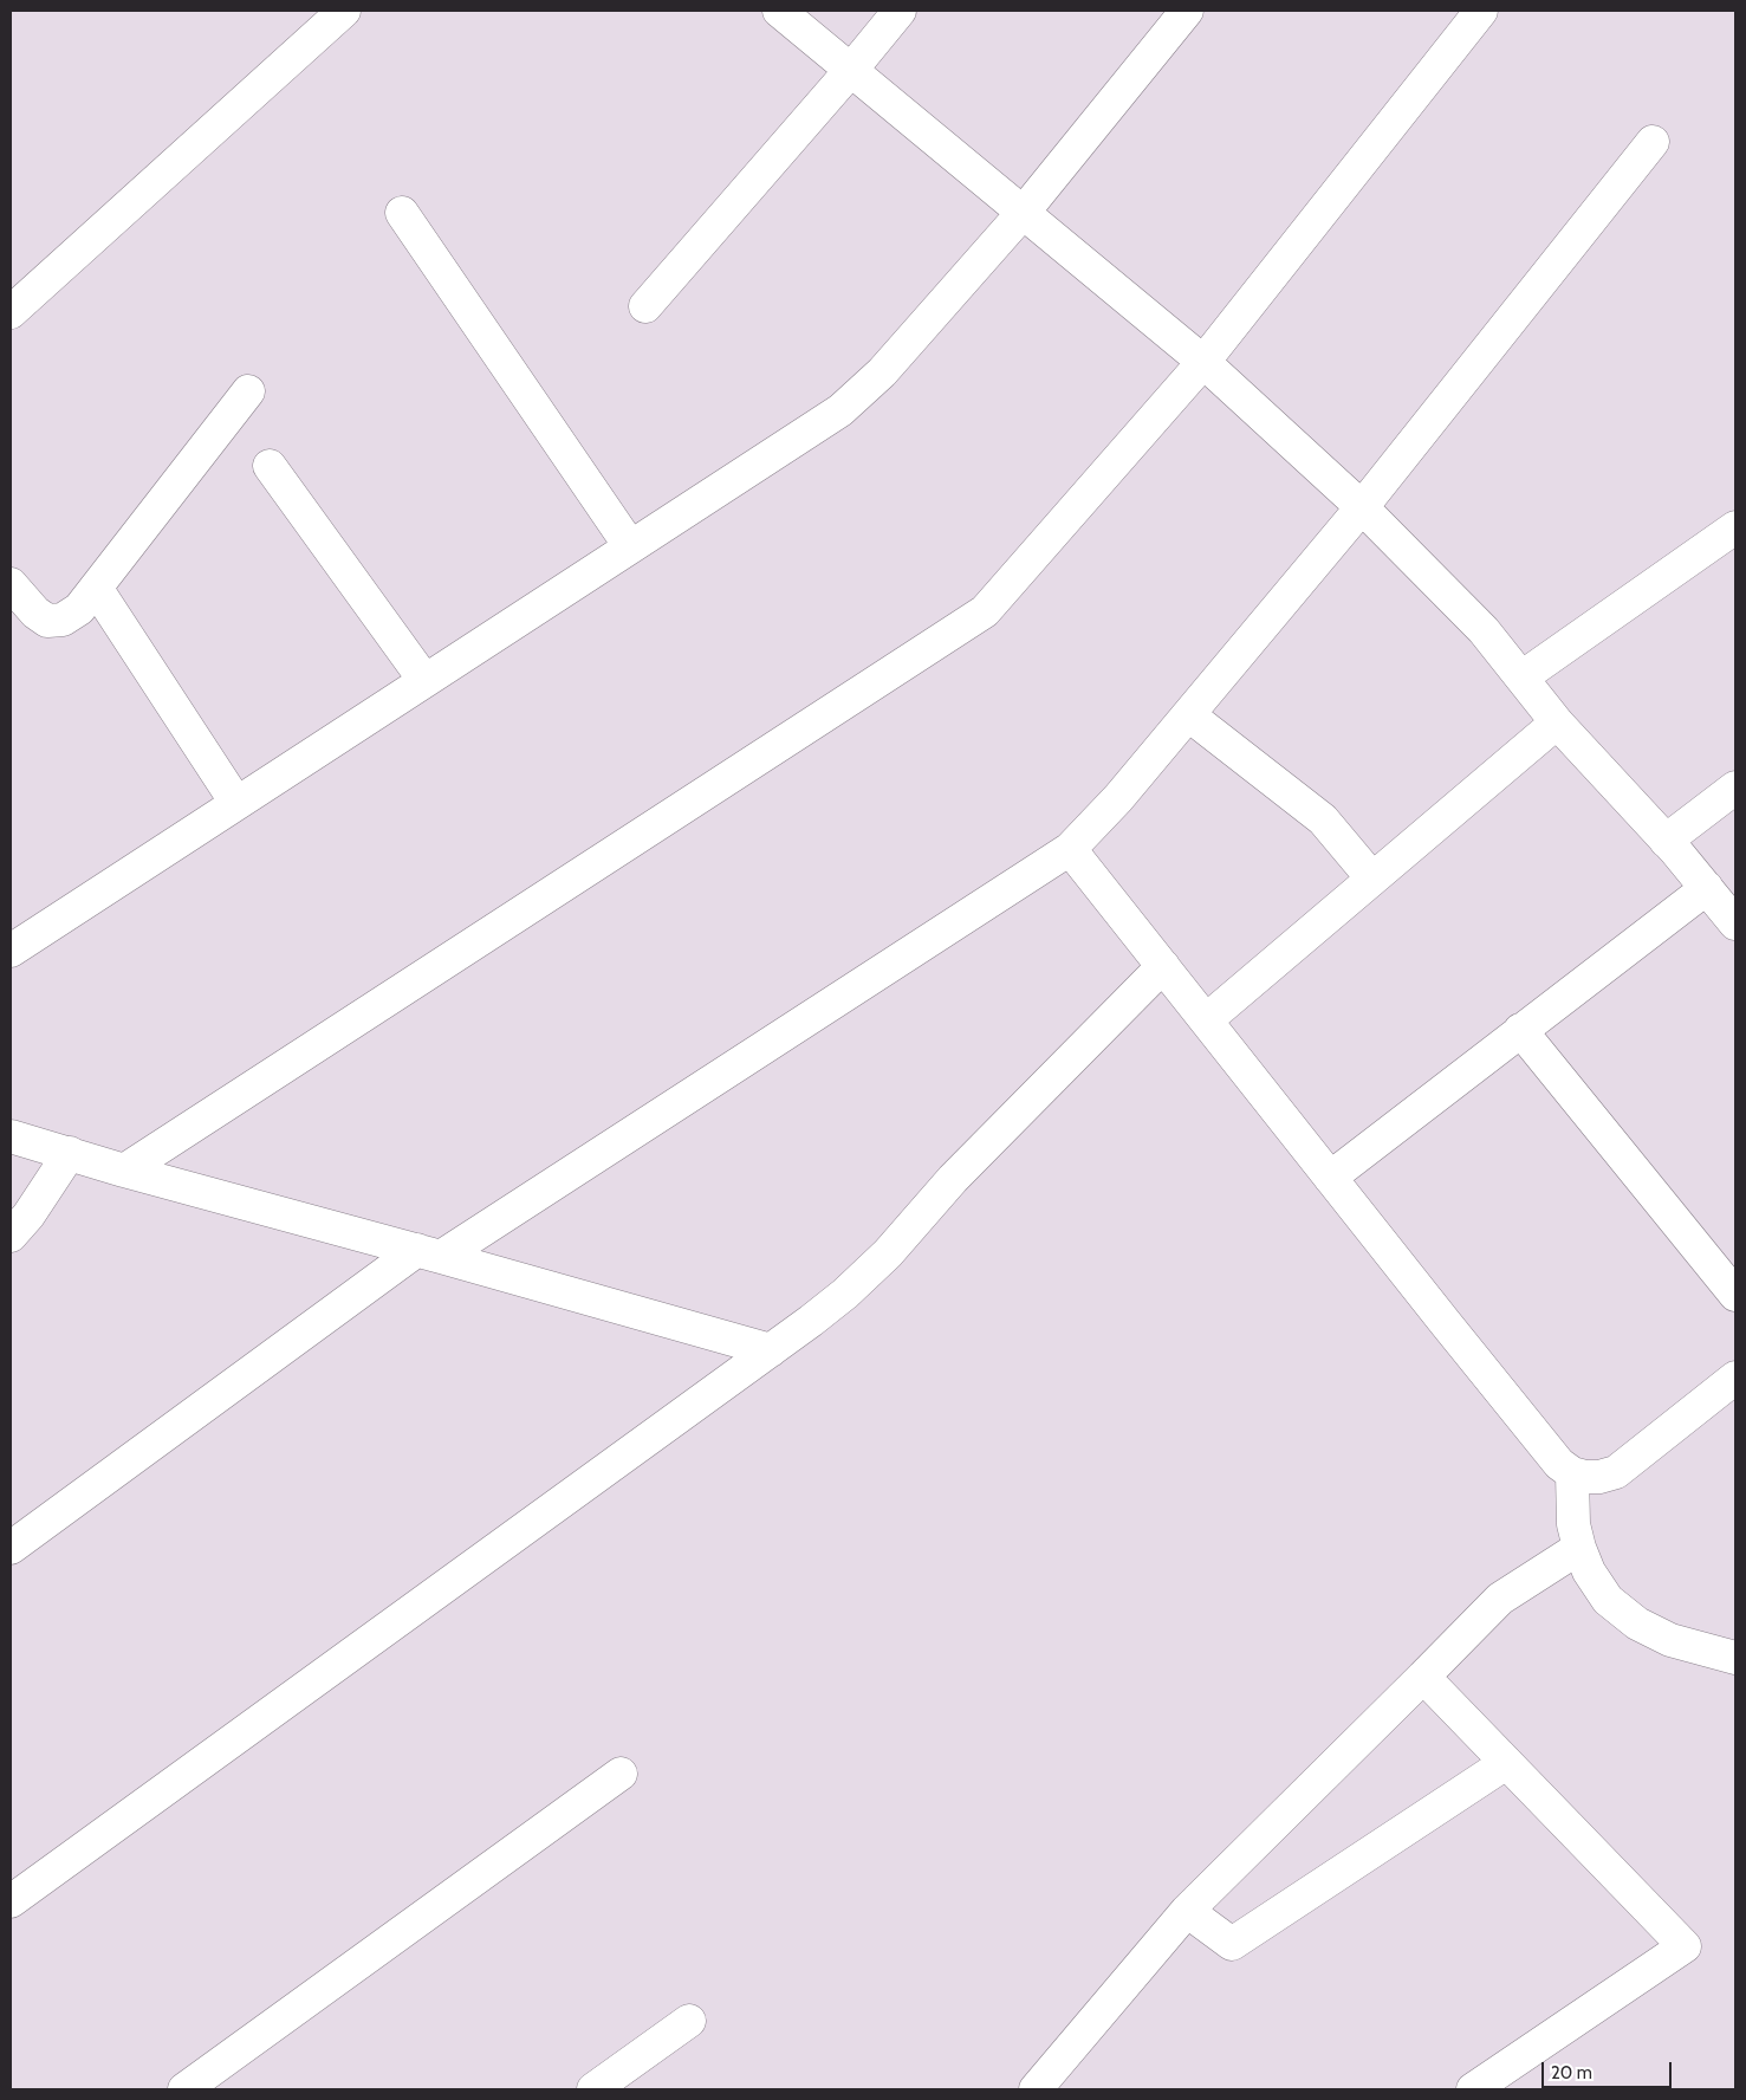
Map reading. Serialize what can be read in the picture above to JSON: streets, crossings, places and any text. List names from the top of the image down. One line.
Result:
{"scale_bar":"20 m"}
